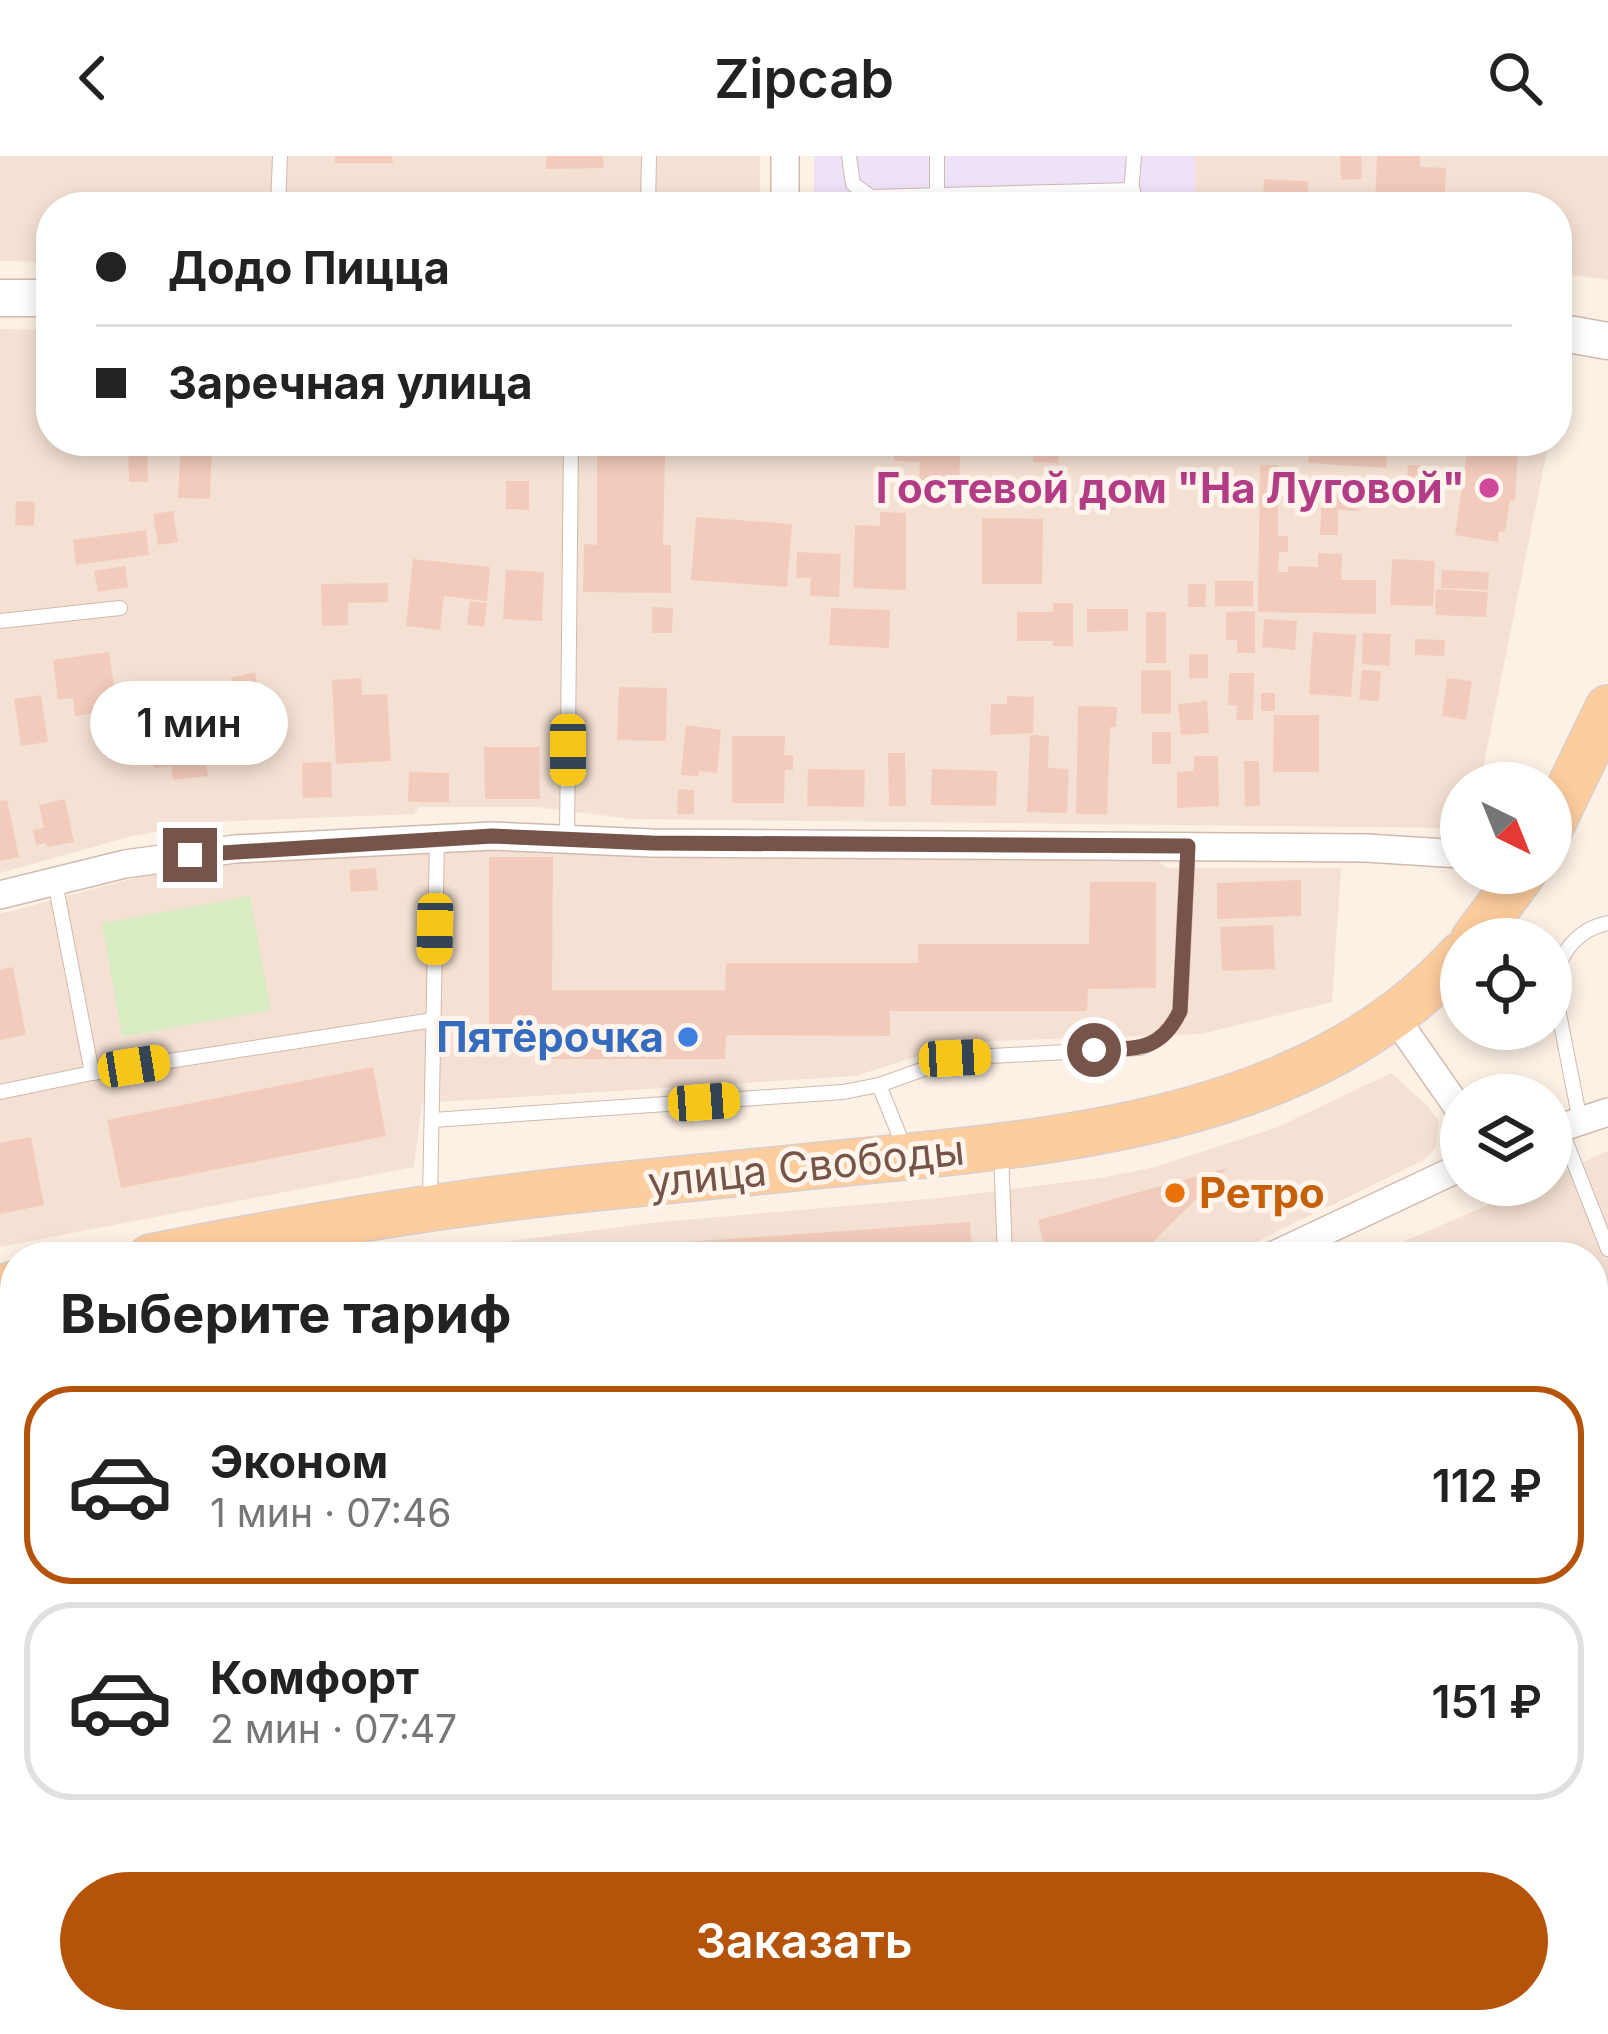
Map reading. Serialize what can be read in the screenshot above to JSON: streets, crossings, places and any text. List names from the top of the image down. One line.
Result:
{"streets":{"main road":["улица Свободы"]},"places":["Гостевой дом \"На Луговой\"","Пятёрочка","Ретро"],"north":"bottom right","page":{"header":"Zipcab","banner":["Додо Пицца","Заречная улица"],"bubble":"1 мин","heading":"Выберите тариф","list":[{"name":"Эконом","note":"1 мин · 07:46","value":"112 ₽"},{"name":"Комфорт","note":"2 мин · 07:47","value":"151 ₽"}],"buttons":"Заказать"}}
